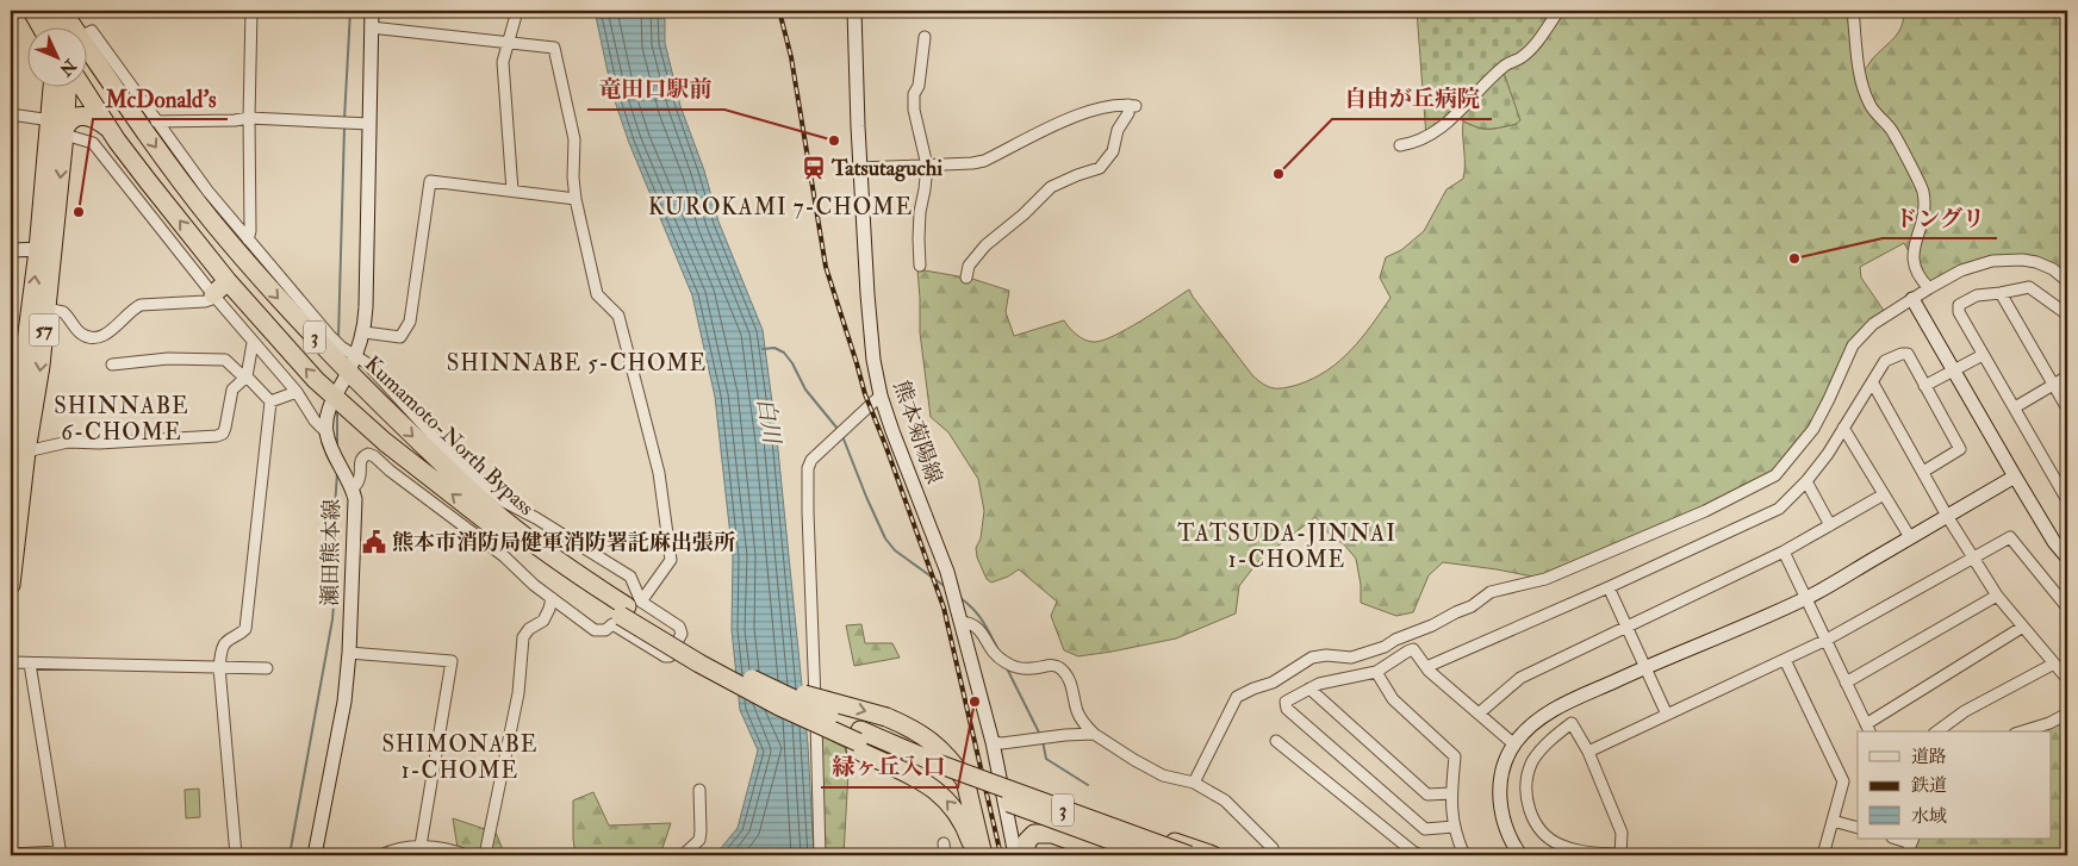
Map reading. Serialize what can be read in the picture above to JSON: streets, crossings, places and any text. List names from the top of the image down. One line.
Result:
{"streets":{"highway":["57","3","Kumamoto-North Bypass"],"main road":["熊本菊陽線","瀬田熊本線"]},"crossings":[["3","Kumamoto-North Bypass"]],"districts":["KUROKAMI 7-CHOME","SHINNABE 5-CHOME","SHINNABE 6-CHOME","TATSUDA-JINNAI 1-CHOME","SHIMONABE 1-CHOME"],"water":["白川"],"places":{"other":["竜田口駅前","自由が丘病院","McDonald's","ドングリ","緑ヶ丘入口"],"station":["Tatsutaguchi"],"public building":["熊本市消防局健軍消防署託麻出張所"]},"legend":["道路","鉄道","水域"],"north":"bottom right"}
